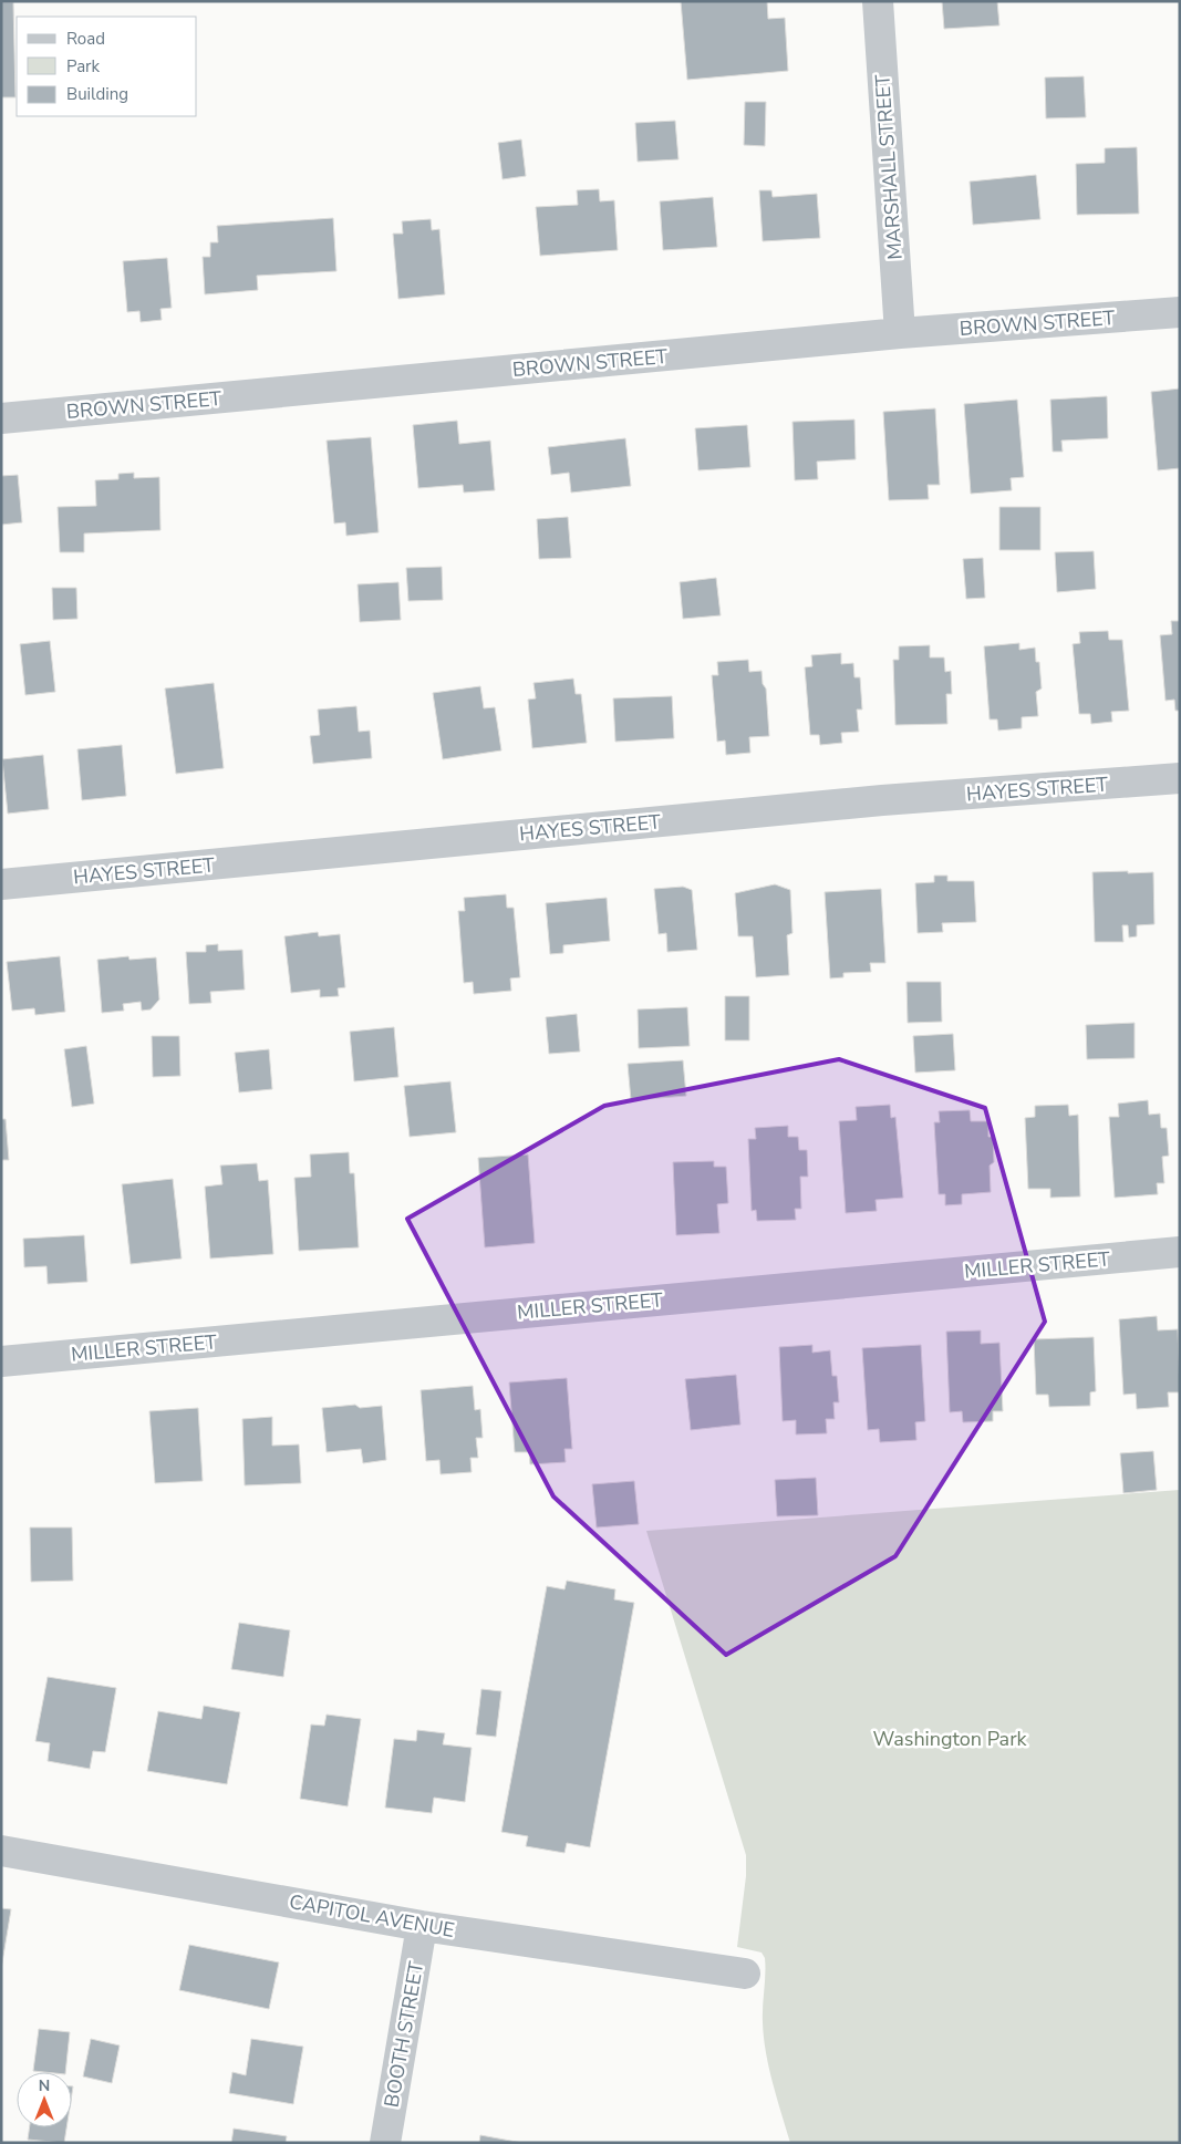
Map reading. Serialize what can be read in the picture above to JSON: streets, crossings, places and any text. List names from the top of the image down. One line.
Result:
{"streets":{"street":["MARSHALL STREET","BROWN STREET","HAYES STREET","MILLER STREET","CAPITOL AVENUE","BOOTH STREET"]},"crossings":[["MARSHALL STREET","BROWN STREET"],["CAPITOL AVENUE","BOOTH STREET"]],"parks":["Washington Park"],"legend":["Road","Park","Building"],"north":"top"}
